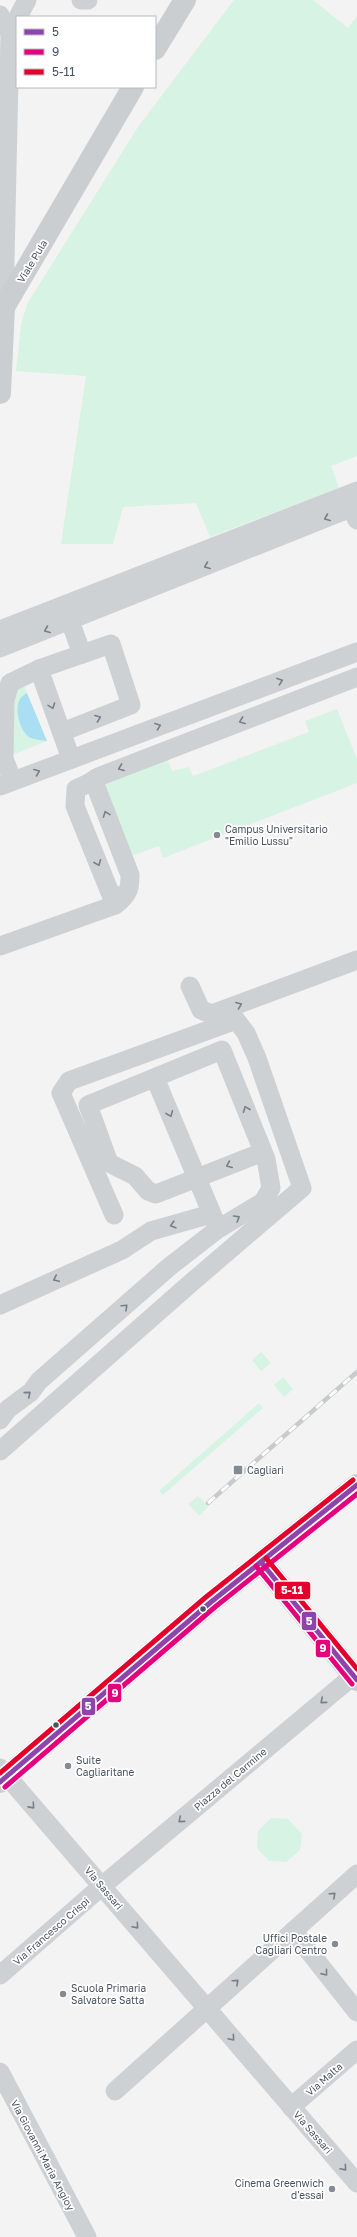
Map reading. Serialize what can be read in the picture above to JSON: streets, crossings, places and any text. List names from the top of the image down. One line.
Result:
{"streets":{"main road":["Viale Pula"],"street":["Piazza del Carmine","Via Sassari","Via Francesco Crispi","Via Malta","Via Giovanni Maria Angioy"]},"crossings":[["Piazza del Carmine","Via Sassari"],["Piazza del Carmine","Via Francesco Crispi"],["Via Sassari","Via Francesco Crispi"],["Via Sassari","Via Malta"]],"one_way":["Via Sassari"],"places":{"other":["Campus Universitario \"Emilio Lussu\"","Suite Cagliaritane","Uffici Postale Cagliari Centro","Scuola Primaria Salvatore Satta","Cinema Greenwich d'essai"],"transit":["Cagliari"]},"lines":["transit line 5-11","transit line 5","transit line 9"],"legend":["5","9","5-11"]}
